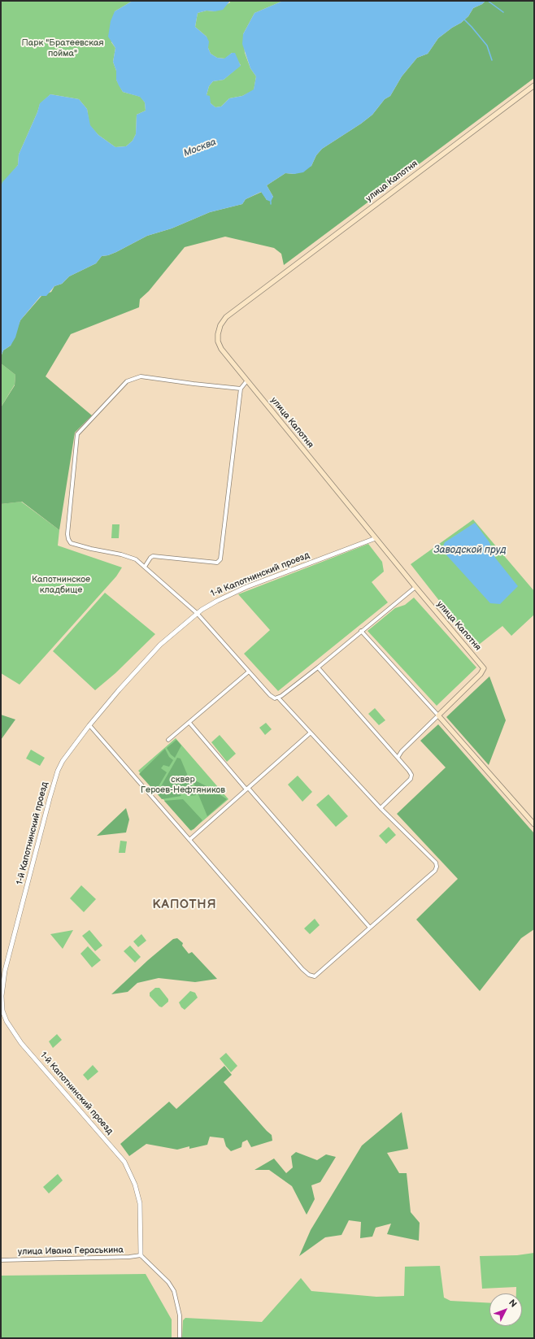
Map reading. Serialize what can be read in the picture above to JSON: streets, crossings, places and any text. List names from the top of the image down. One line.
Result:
{"streets":{"main road":["улица Капотня"],"street":["1-й Капотнинский проезд","улица Ивана Гераськина"]},"crossings":[["улица Капотня","1-й Капотнинский проезд"],["1-й Капотнинский проезд","улица Ивана Гераськина"]],"districts":["КАПОТНЯ"],"water":["Москва","Заводской пруд"],"parks":["Парк \"Братеевская пойма\"","Капотнинское кладбище","сквер Героев-Нефтяников"],"north":"top right"}
